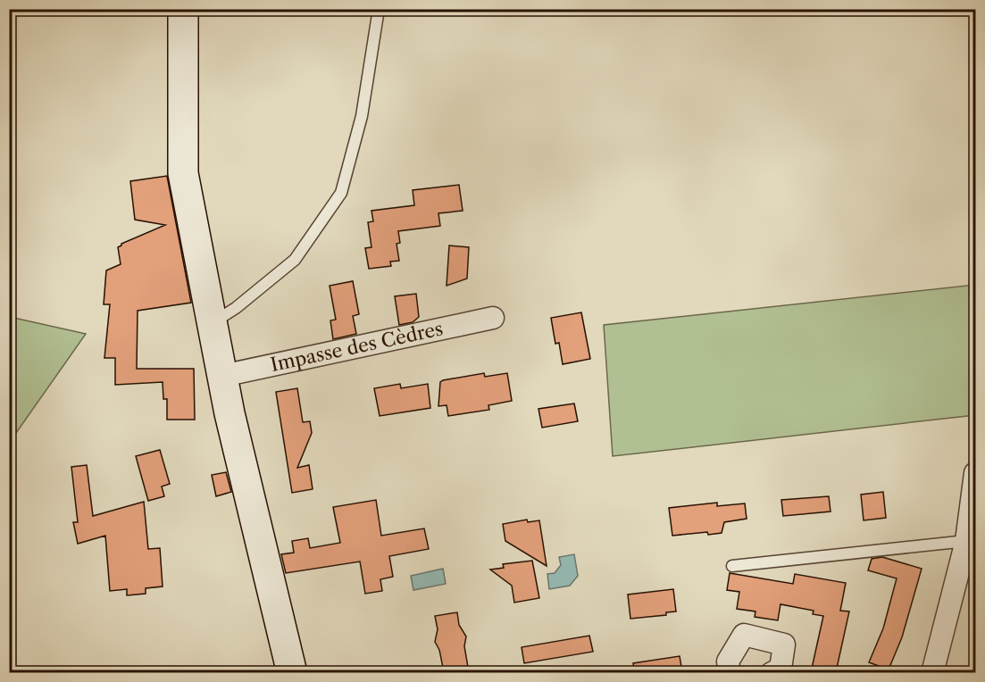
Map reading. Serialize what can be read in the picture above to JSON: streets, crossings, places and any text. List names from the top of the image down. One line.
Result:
{"streets":{"street":["Impasse des Cèdres"]}}
